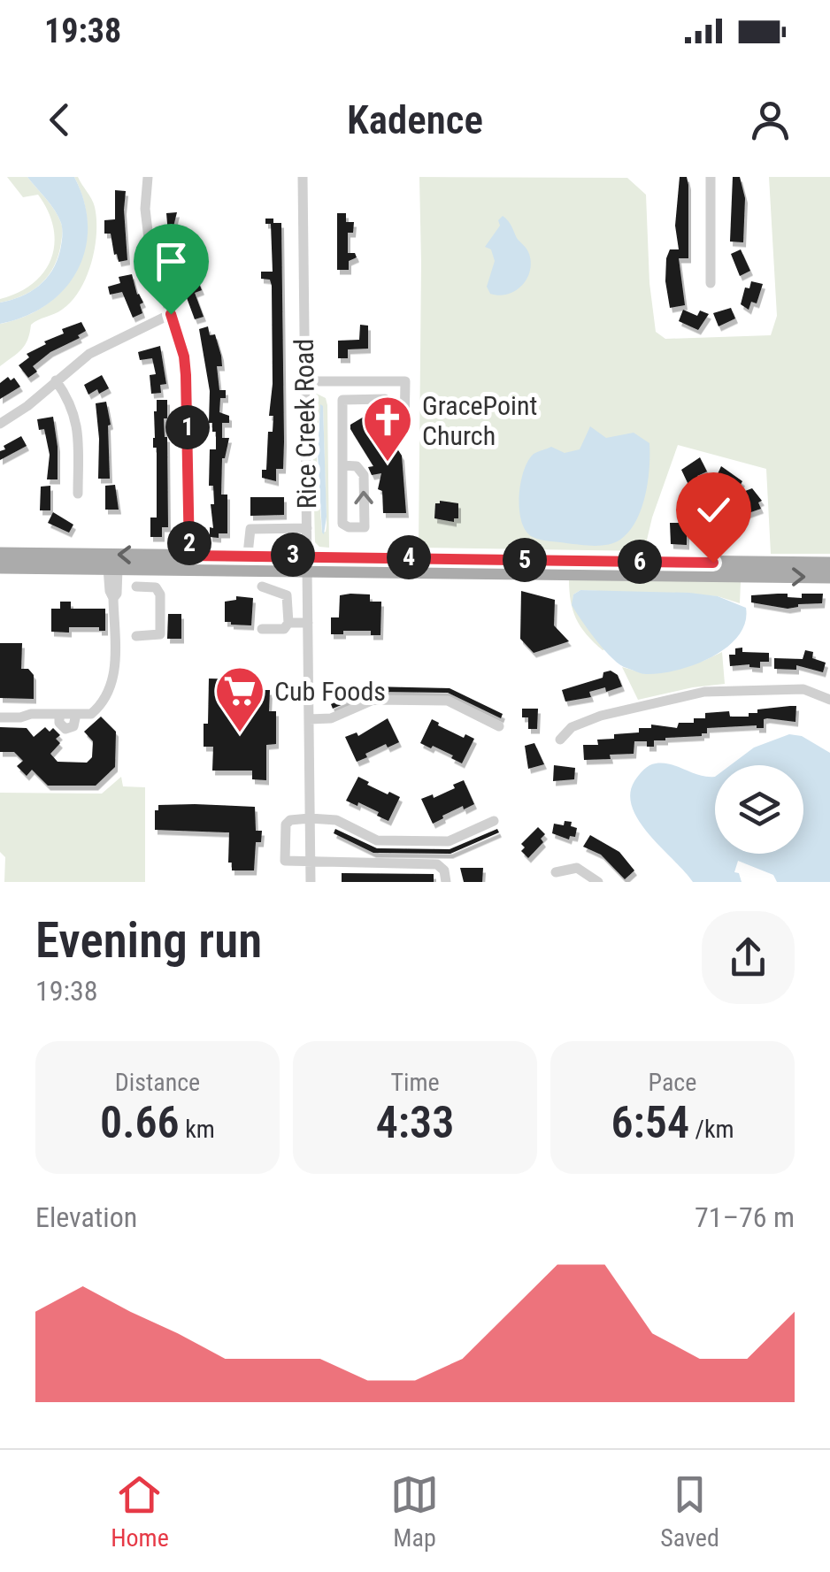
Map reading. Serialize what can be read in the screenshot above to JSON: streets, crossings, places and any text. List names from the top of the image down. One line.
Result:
{"streets":{"street":["Rice Creek Road"]},"places":{"church":["GracePoint Church"],"supermarket":["Cub Foods"]},"page":{"status":"19:38","header":"Kadence","pins":["1","2","3","4","5","6"],"heading":["Evening run","19:38"],"stats":[["Distance","0.66 km"],["Time","4:33"],["Pace","6:54 /km"]],"chart":["Elevation","71–76 m"],"tabs":["Home","Map","Saved"]}}
